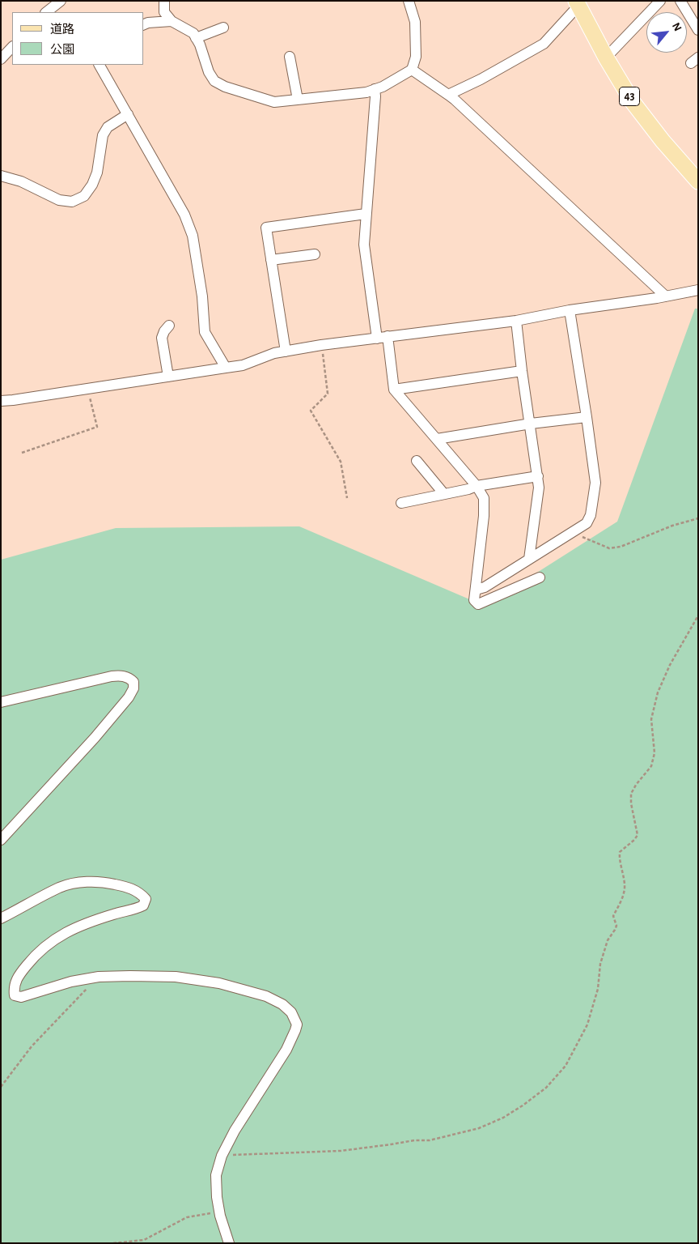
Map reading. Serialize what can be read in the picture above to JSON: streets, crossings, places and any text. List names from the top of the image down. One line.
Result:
{"streets":{"main road":["43"]},"legend":["道路","公園"],"north":"top right"}
